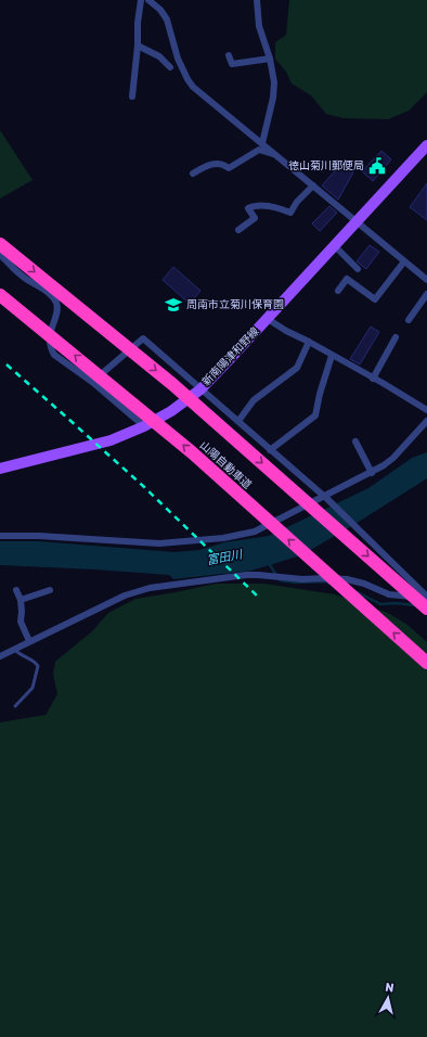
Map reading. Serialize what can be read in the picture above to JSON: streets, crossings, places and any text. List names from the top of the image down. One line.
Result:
{"streets":{"highway":["山陽自動車道"],"main road":["新南陽津和野線"]},"water":["富田川"],"places":{"public building":["徳山菊川郵便局"],"school or university":["周南市立菊川保育園"]},"north":"top"}
